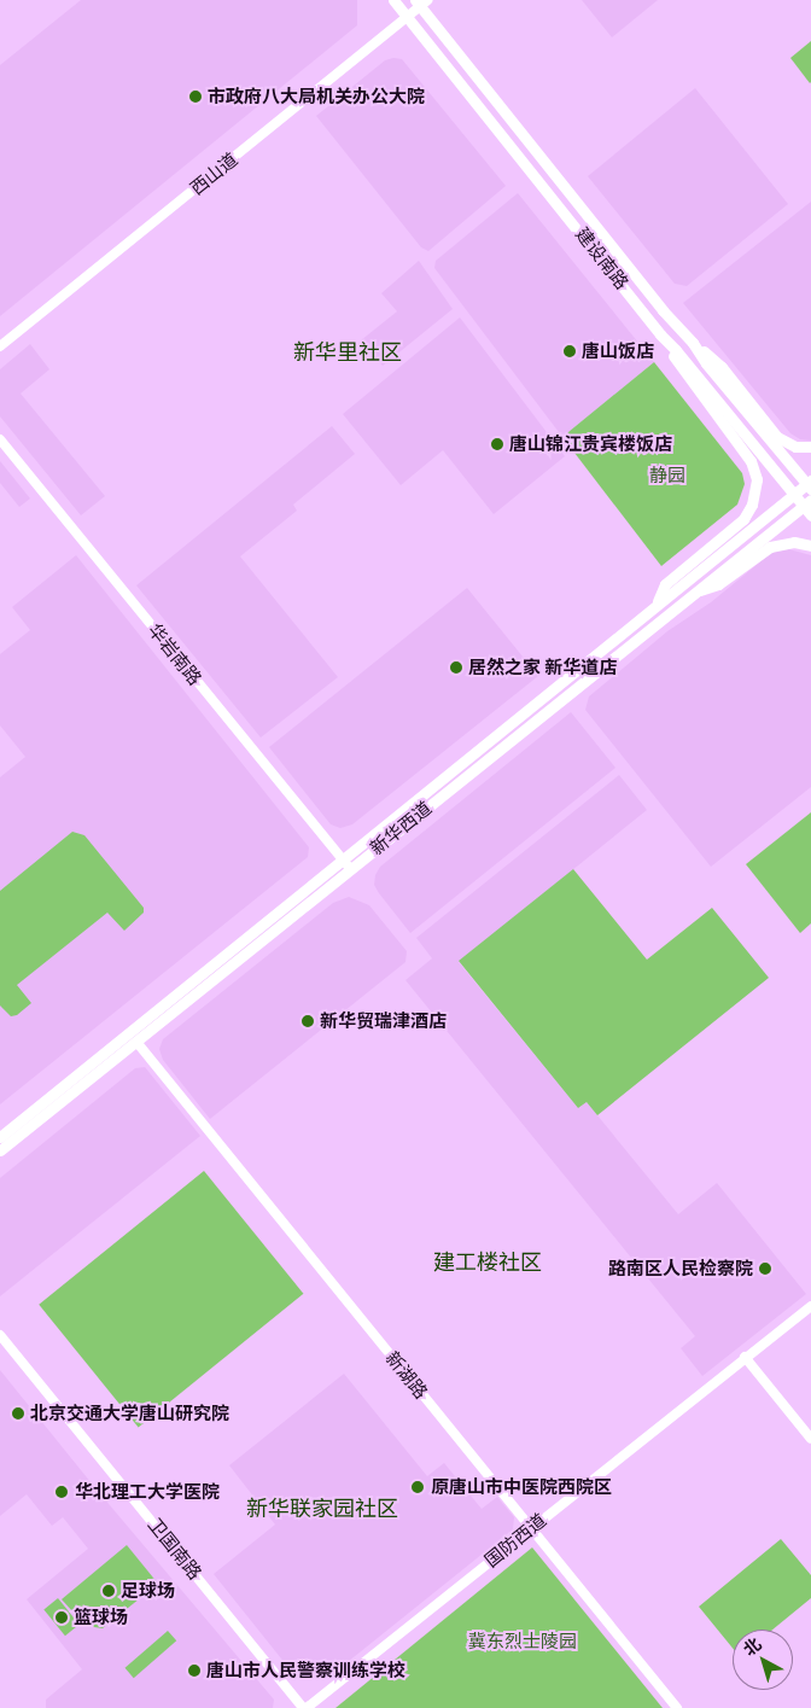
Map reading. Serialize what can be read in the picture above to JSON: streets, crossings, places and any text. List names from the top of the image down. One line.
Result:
{"streets":{"main road":["建设南路","新华西道"],"street":["西山道","华岩南路","新湖路","国防西道","卫国南路"]},"crossings":[["西山道","建设南路"],["建设南路","新华西道"],["华岩南路","新华西道"],["新华西道","新湖路"],["新湖路","国防西道"],["国防西道","卫国南路"]],"districts":["新华里社区","建工楼社区","新华联家园社区"],"parks":["静园","冀东烈士陵园"],"places":["市政府八大局机关办公大院","唐山饭店","唐山锦江贵宾楼饭店","居然之家 新华道店","新华贸瑞津酒店","路南区人民检察院","北京交通大学唐山研究院","原唐山市中医院西院区","华北理工大学医院","足球场","篮球场","唐山市人民警察训练学校"],"north":"top left"}
